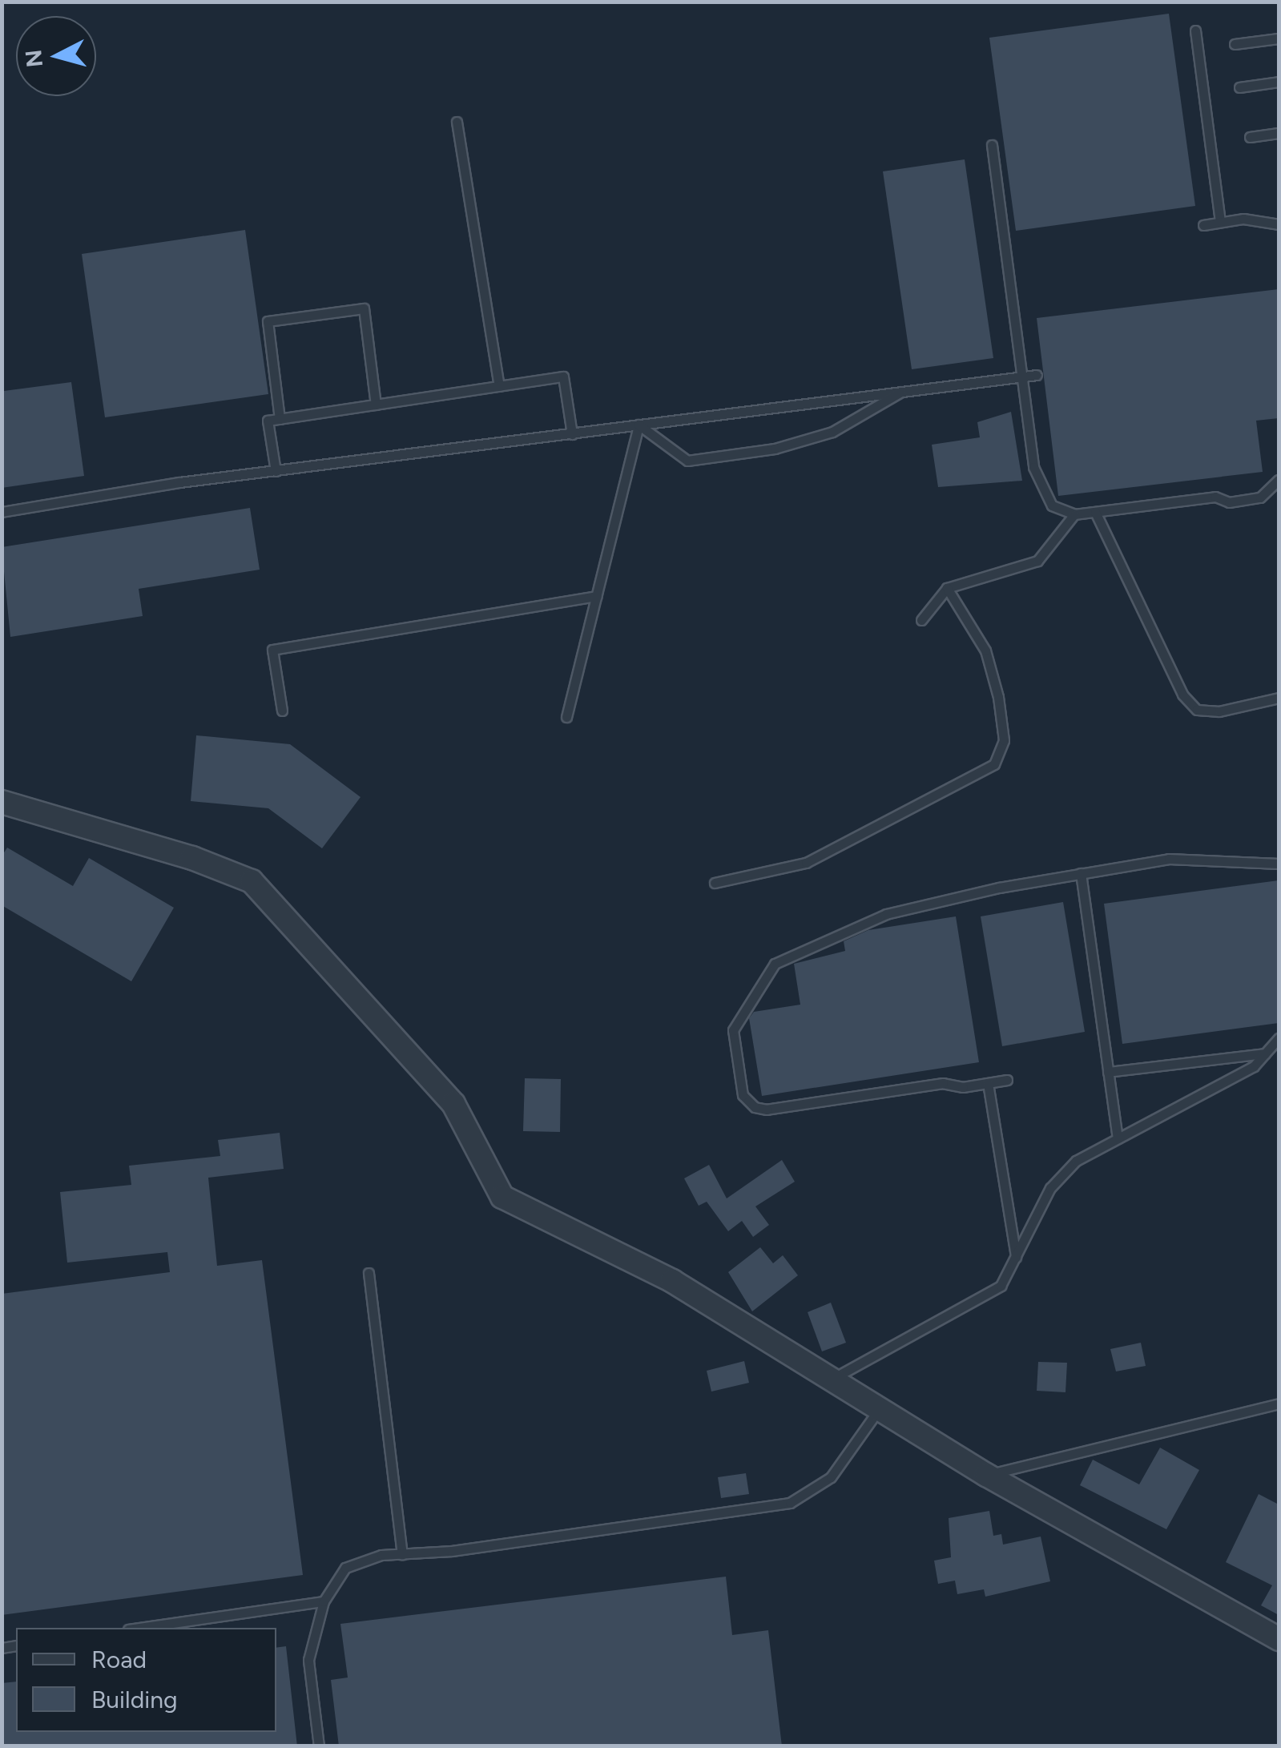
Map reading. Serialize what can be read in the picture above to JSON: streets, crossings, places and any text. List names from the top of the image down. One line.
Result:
{"legend":["Road","Building"],"north":"left"}
